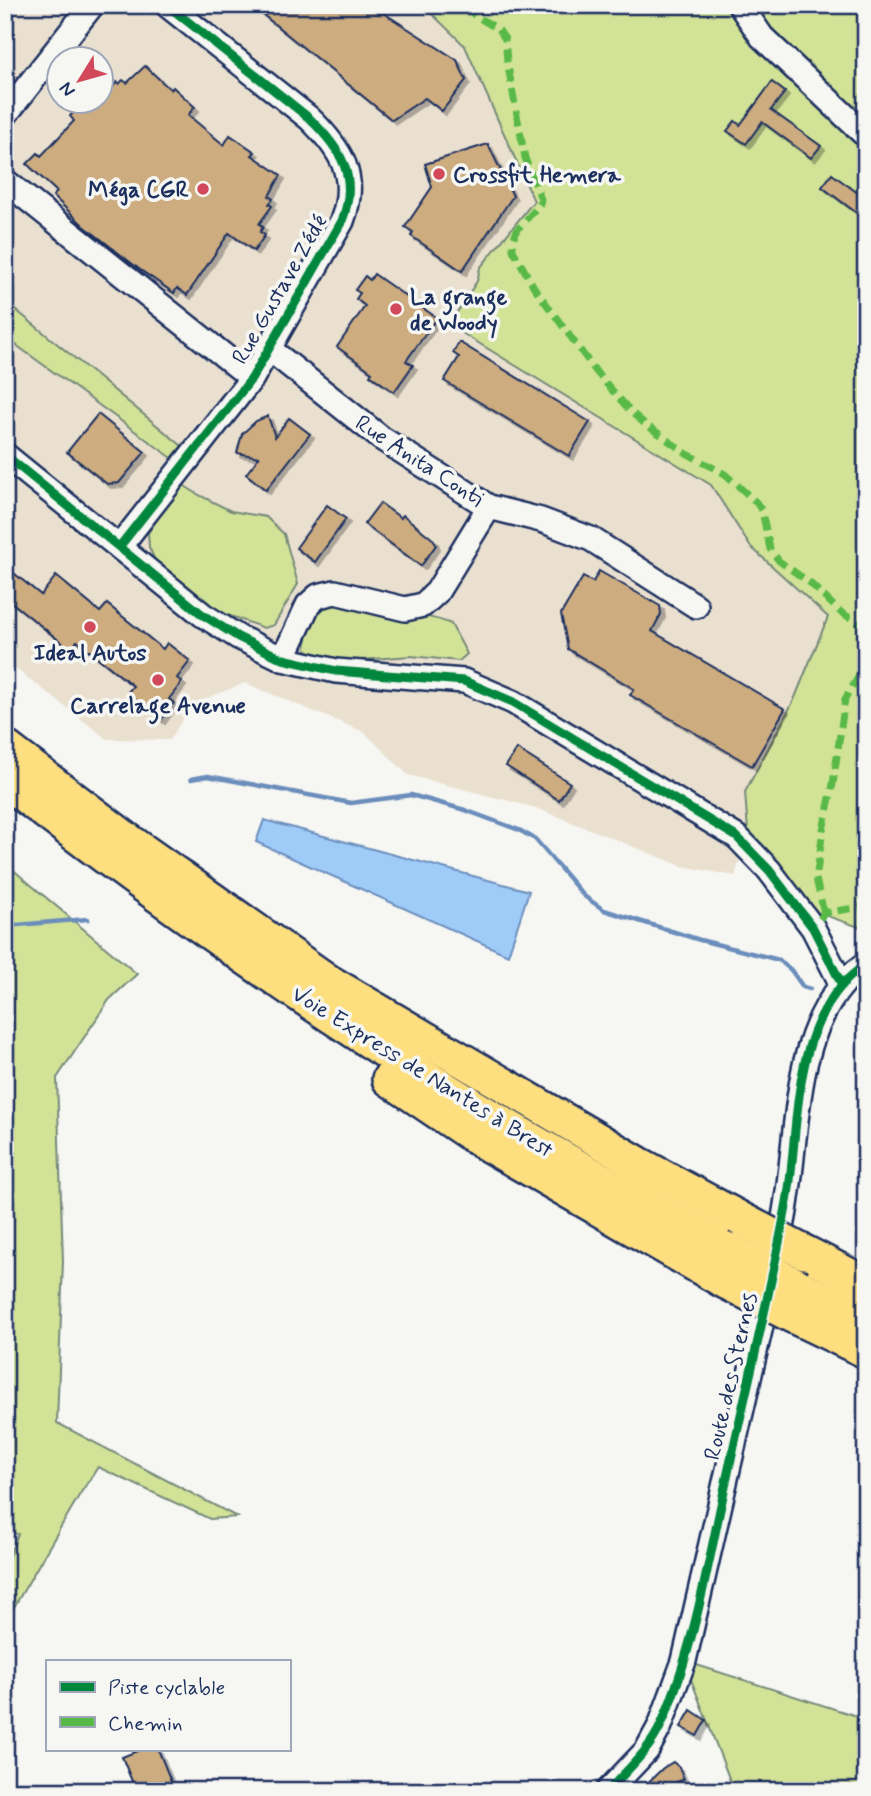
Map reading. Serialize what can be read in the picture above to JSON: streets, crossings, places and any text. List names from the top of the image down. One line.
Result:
{"streets":{"highway":["Voie Express de Nantes à Brest"],"street":["Rue Gustave Zédé","Rue Anita Conti","Route des Sternes"]},"crossings":[["Rue Gustave Zédé","Rue Anita Conti"]],"places":["Crossfit Hemera","Méga CGR","La grange de Woody","Ideal Autos","Carrelage Avenue"],"legend":["Piste cyclable","Chemin"],"north":"bottom left"}
